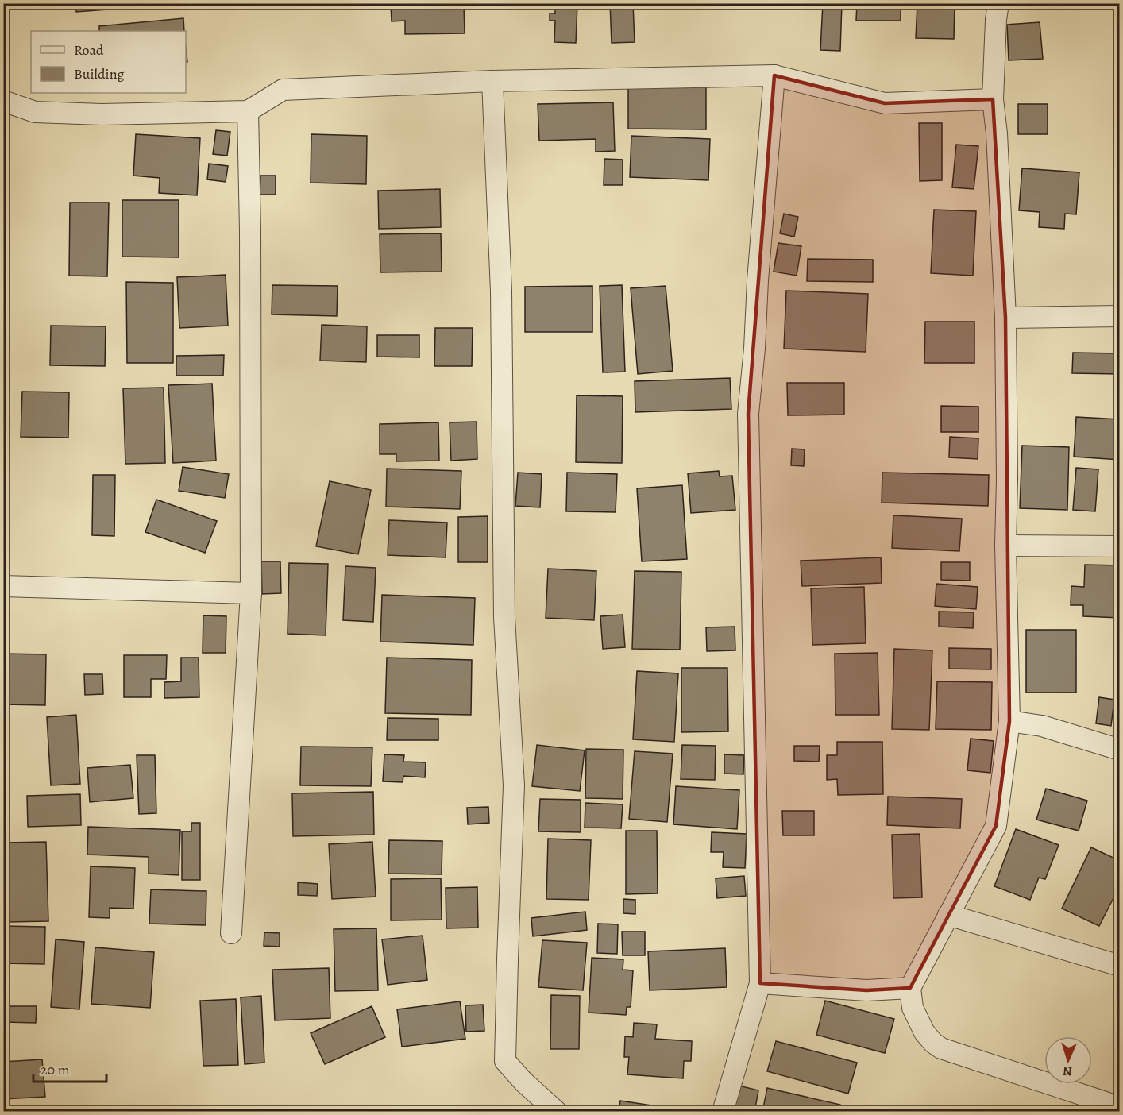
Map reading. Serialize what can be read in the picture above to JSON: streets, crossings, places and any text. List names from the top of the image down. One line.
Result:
{"legend":["Road","Building"],"scale_bar":"20 m","north":"bottom"}
